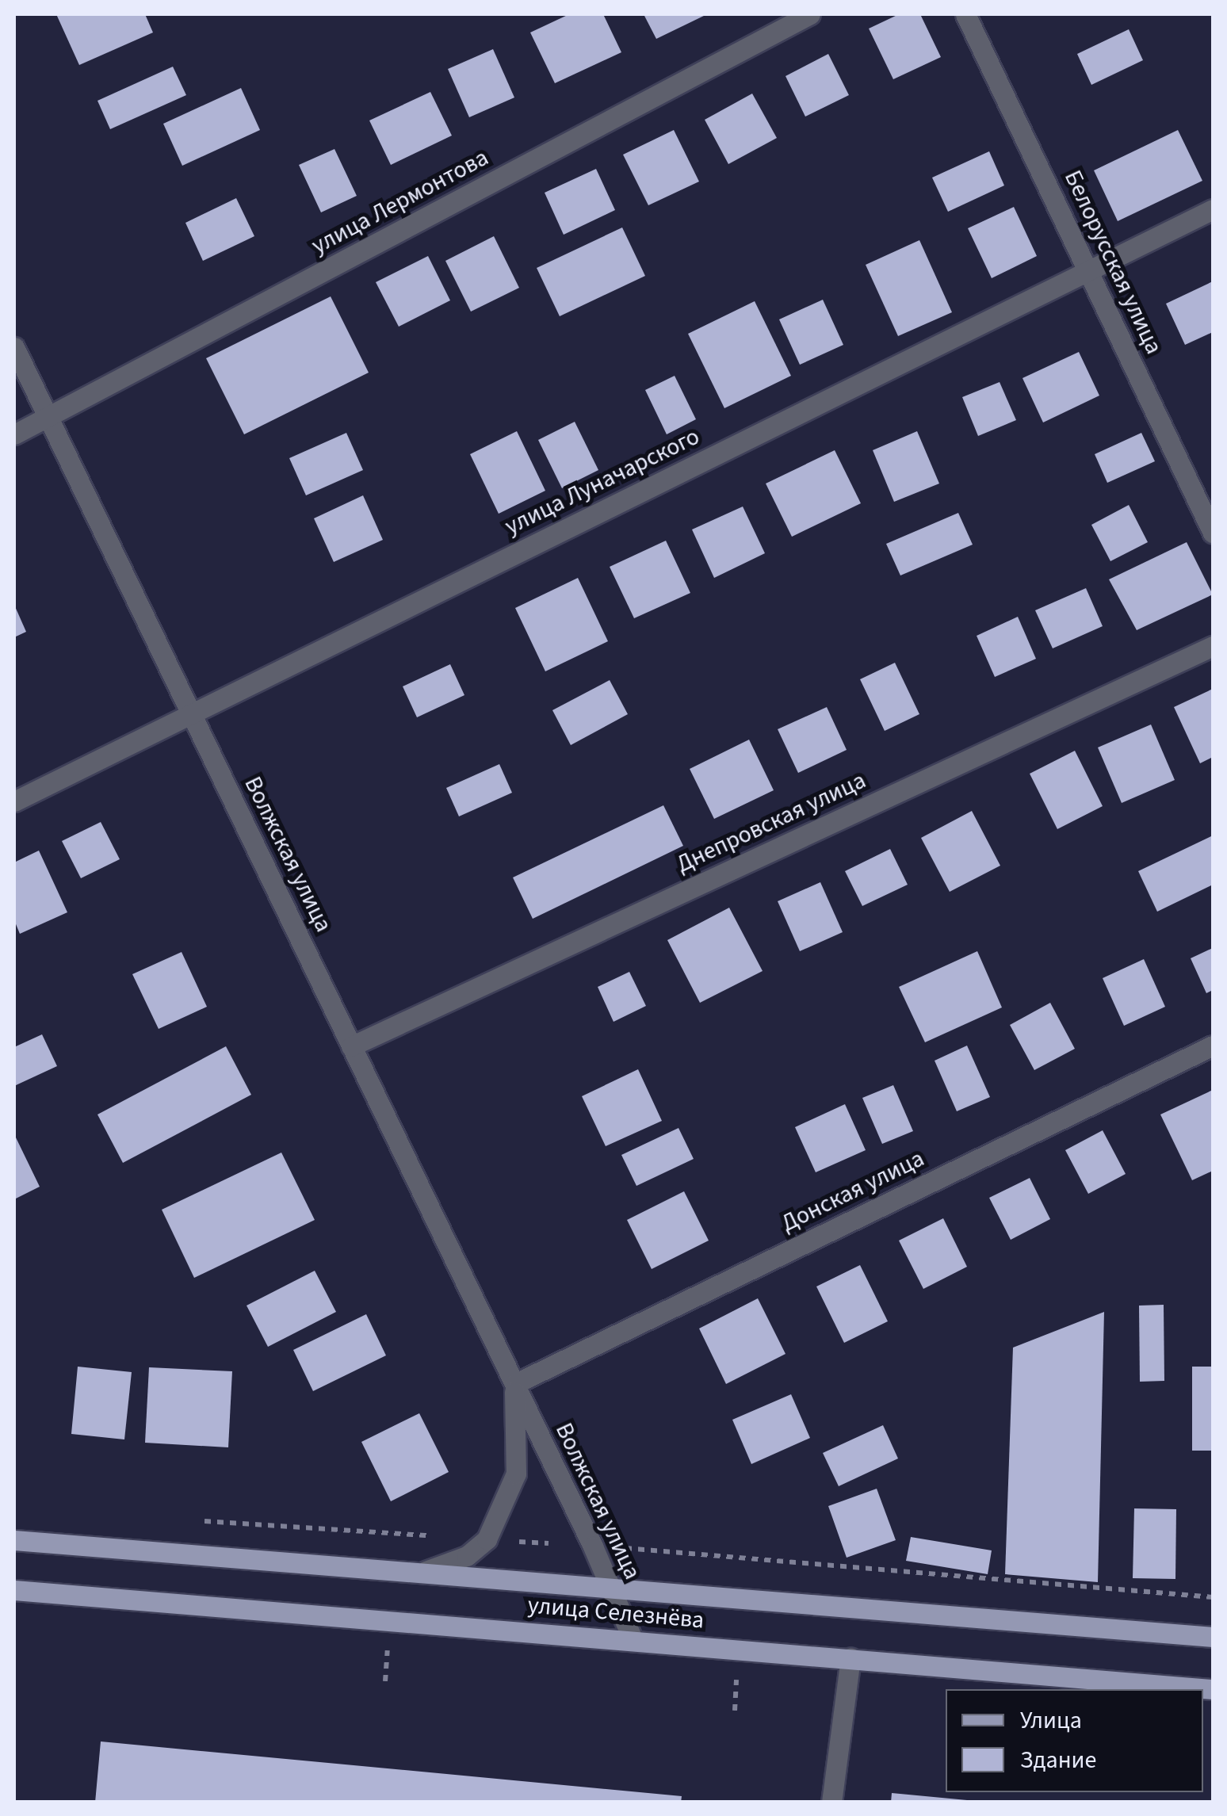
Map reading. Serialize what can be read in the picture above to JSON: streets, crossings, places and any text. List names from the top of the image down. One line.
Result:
{"streets":{"main road":["улица Селезнёва"],"street":["улица Лермонтова","Белорусская улица","улица Луначарского","Днепровская улица","Волжская улица","Донская улица"]},"crossings":[["улица Лермонтова","Волжская улица"],["Белорусская улица","улица Луначарского"],["улица Луначарского","Волжская улица"],["Днепровская улица","Волжская улица"],["Волжская улица","Донская улица"],["Волжская улица","улица Селезнёва"]],"legend":["Улица","Здание"]}
